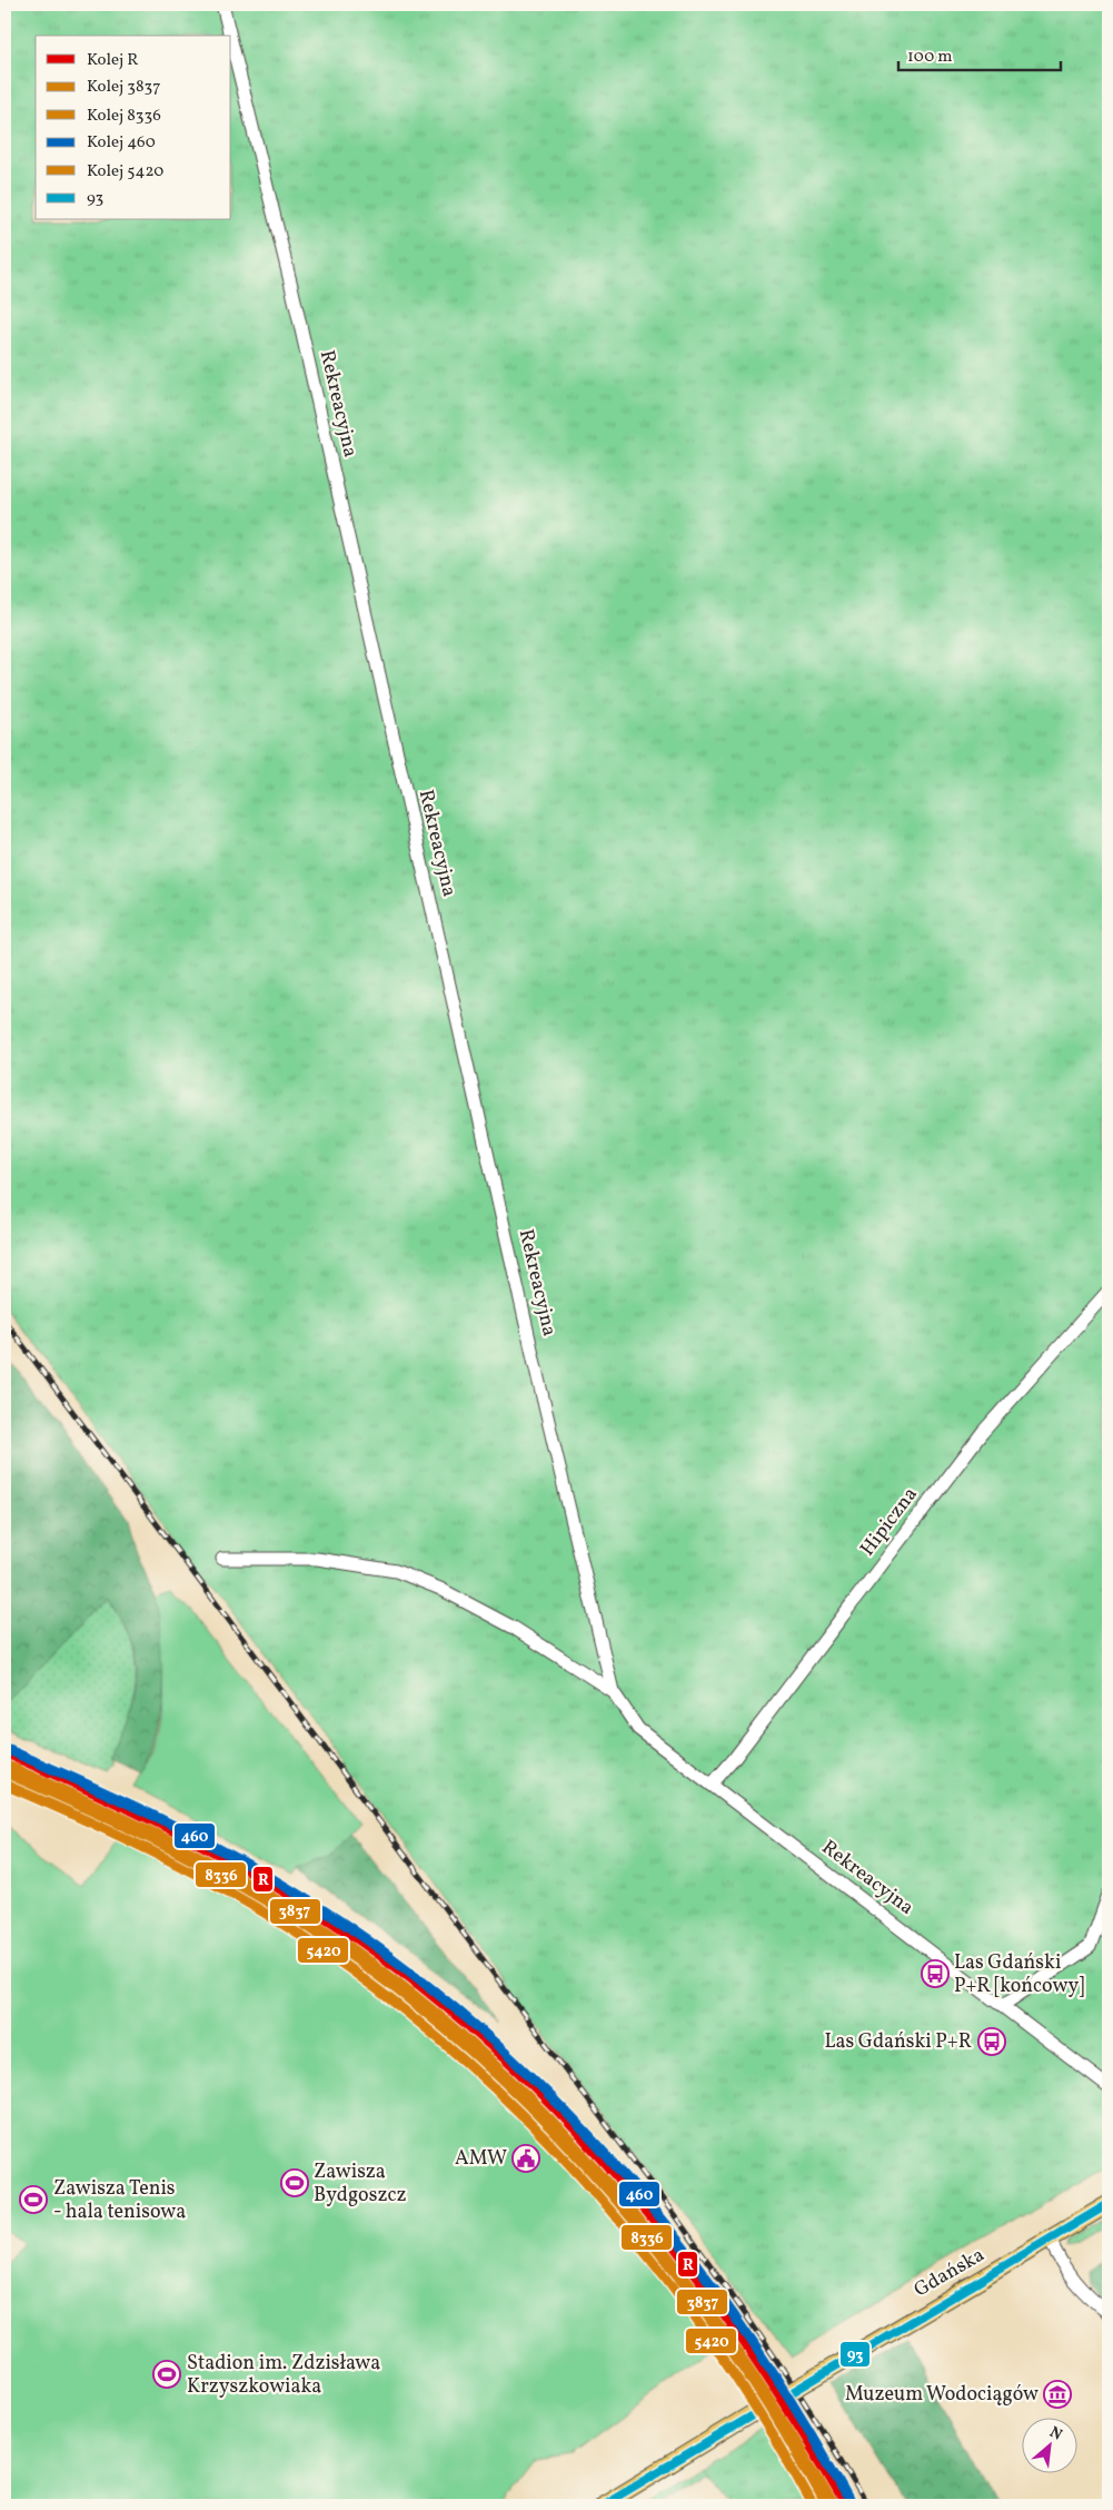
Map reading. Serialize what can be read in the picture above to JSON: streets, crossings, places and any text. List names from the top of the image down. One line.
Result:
{"streets":{"main road":["Gdańska"],"street":["Rekreacyjna","Hipiczna"]},"crossings":[["Rekreacyjna","Hipiczna"]],"places":{"bus stop":["Las Gdański P+R [końcowy]","Las Gdański P+R"],"public building":["AMW"],"sports":["Zawisza Bydgoszcz","Zawisza Tenis - hala tenisowa","Stadion im. Zdzisława Krzyszkowiaka"],"museum":["Muzeum Wodociągów"]},"lines":["rail line 460","rail line R","rail line 3837","rail line 8336","rail line 5420","transit line 93"],"legend":["Kolej R","Kolej 3837","Kolej 8336","Kolej 460","Kolej 5420","93"],"scale_bar":"100 m","north":"top right"}
